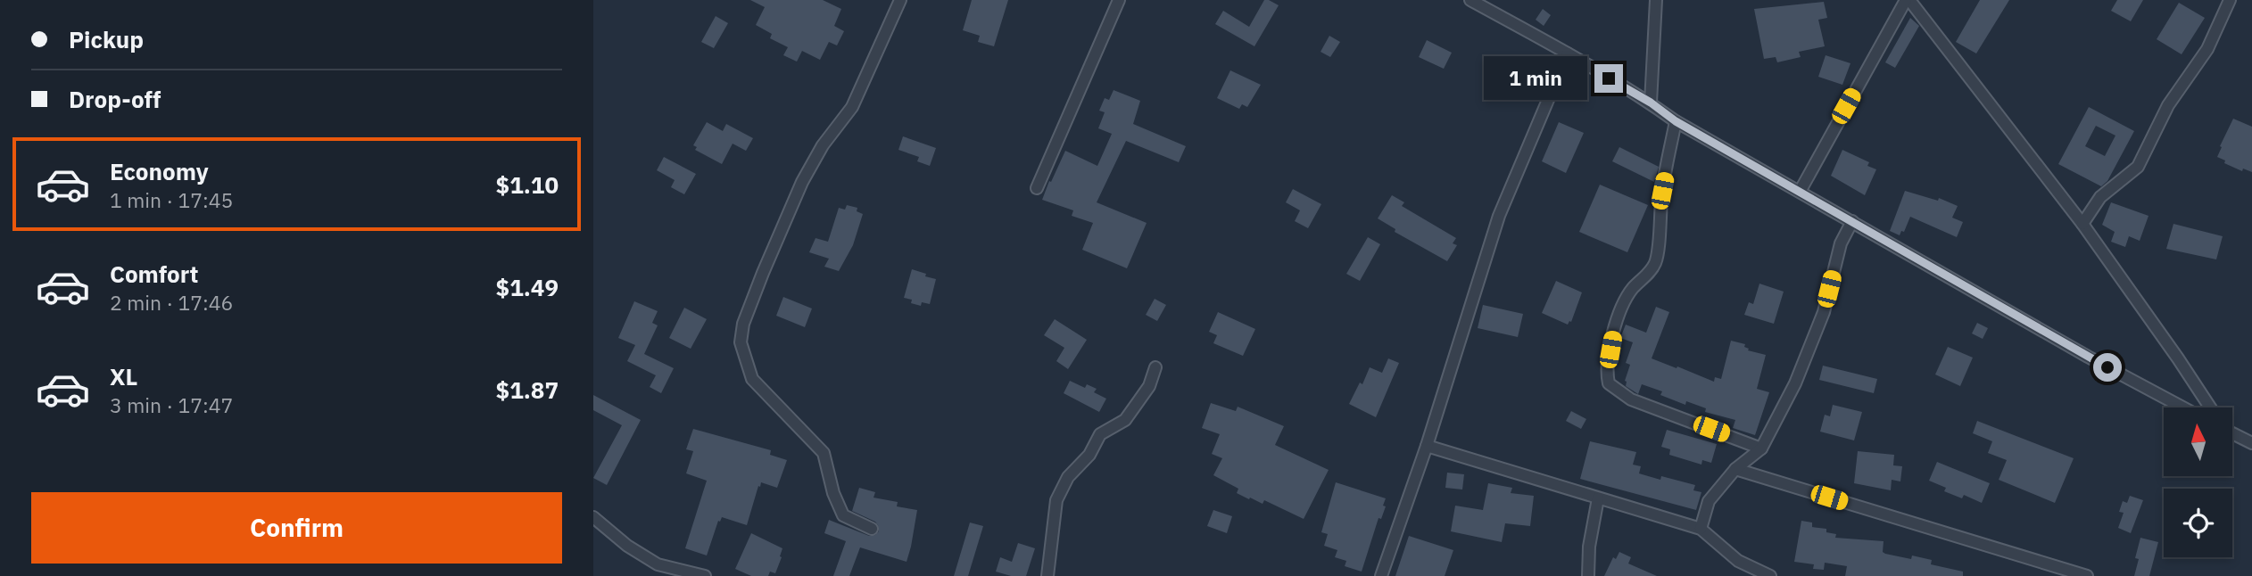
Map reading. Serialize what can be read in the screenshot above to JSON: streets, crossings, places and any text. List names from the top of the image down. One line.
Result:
{"north":"top","page":{"banner":["Pickup","Drop-off"],"bubble":"1 min","list":[{"name":"Economy","note":"1 min · 17:45","value":"$1.10"},{"name":"Comfort","note":"2 min · 17:46","value":"$1.49"},{"name":"XL","note":"3 min · 17:47","value":"$1.87"}],"buttons":"Confirm"}}
